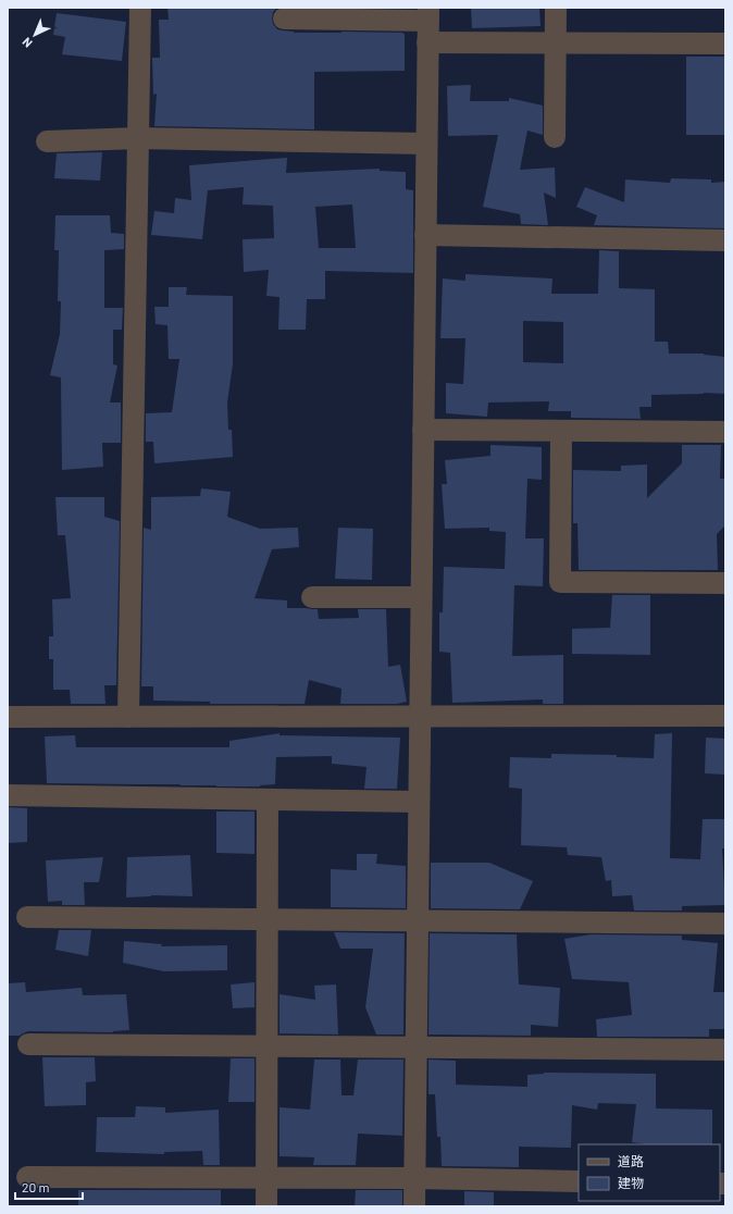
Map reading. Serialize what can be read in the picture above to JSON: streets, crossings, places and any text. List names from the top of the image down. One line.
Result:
{"legend":["道路","建物"],"scale_bar":"20 m","north":"bottom left"}
